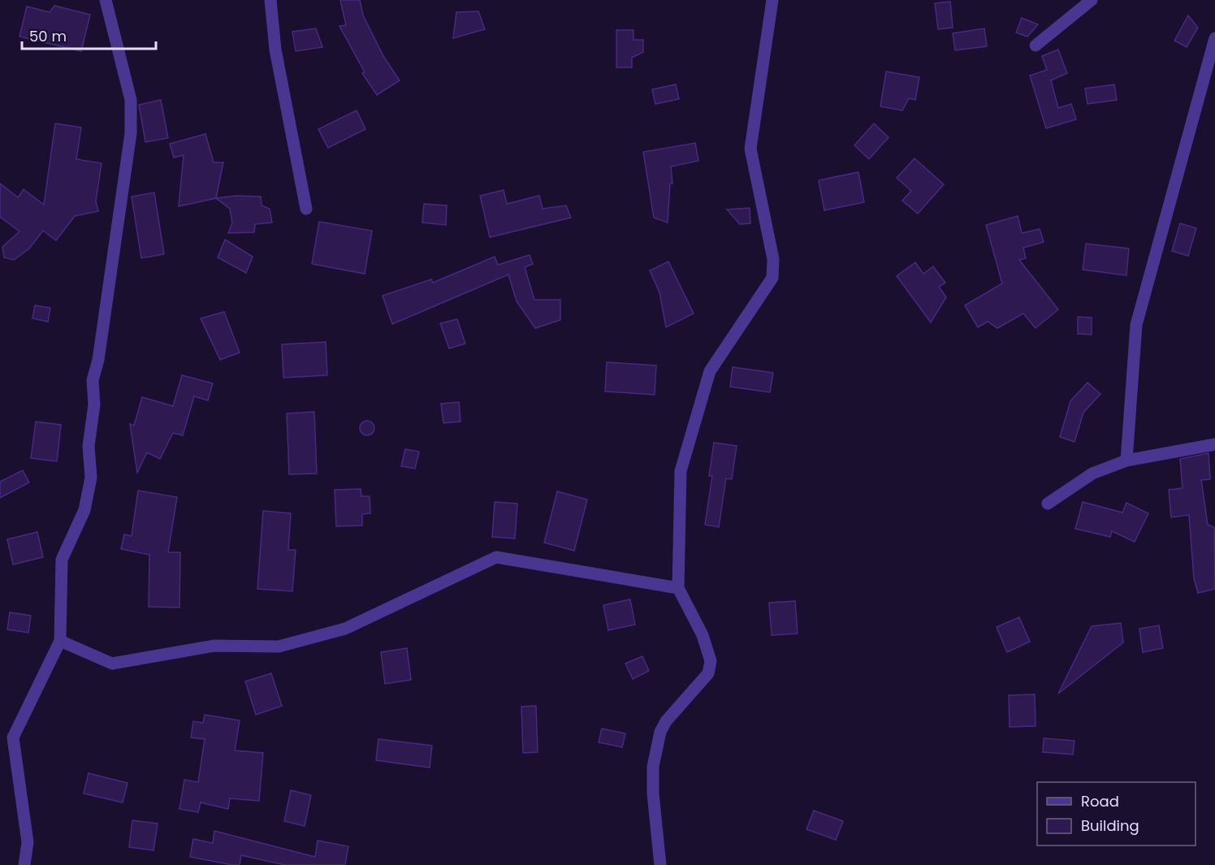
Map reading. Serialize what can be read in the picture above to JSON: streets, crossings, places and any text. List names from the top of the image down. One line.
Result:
{"legend":["Road","Building"],"scale_bar":"50 m"}
